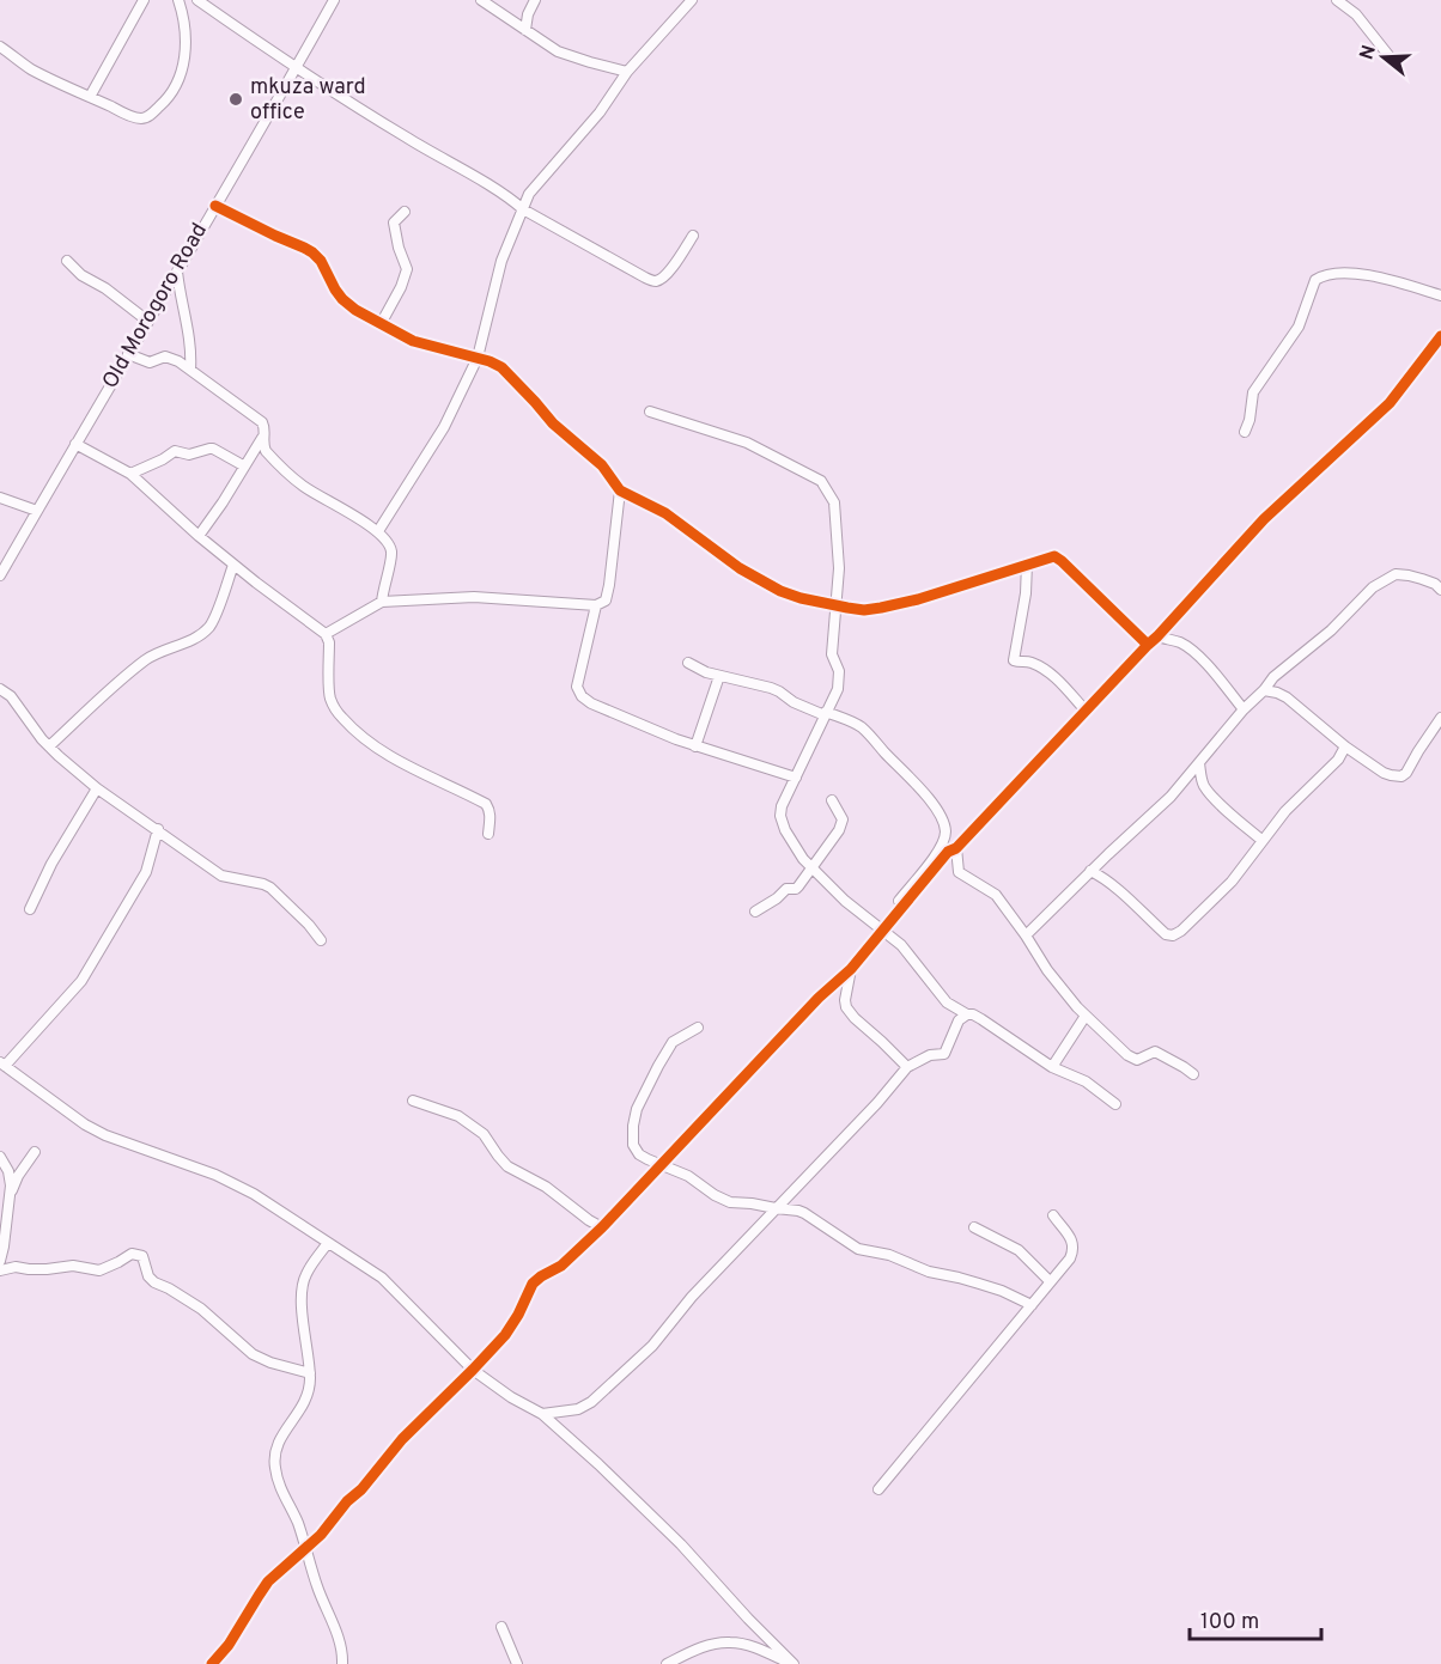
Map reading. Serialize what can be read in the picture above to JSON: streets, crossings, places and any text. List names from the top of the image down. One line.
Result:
{"streets":{"street":["Old Morogoro Road"]},"places":["mkuza ward office"],"scale_bar":"100 m","north":"left"}
